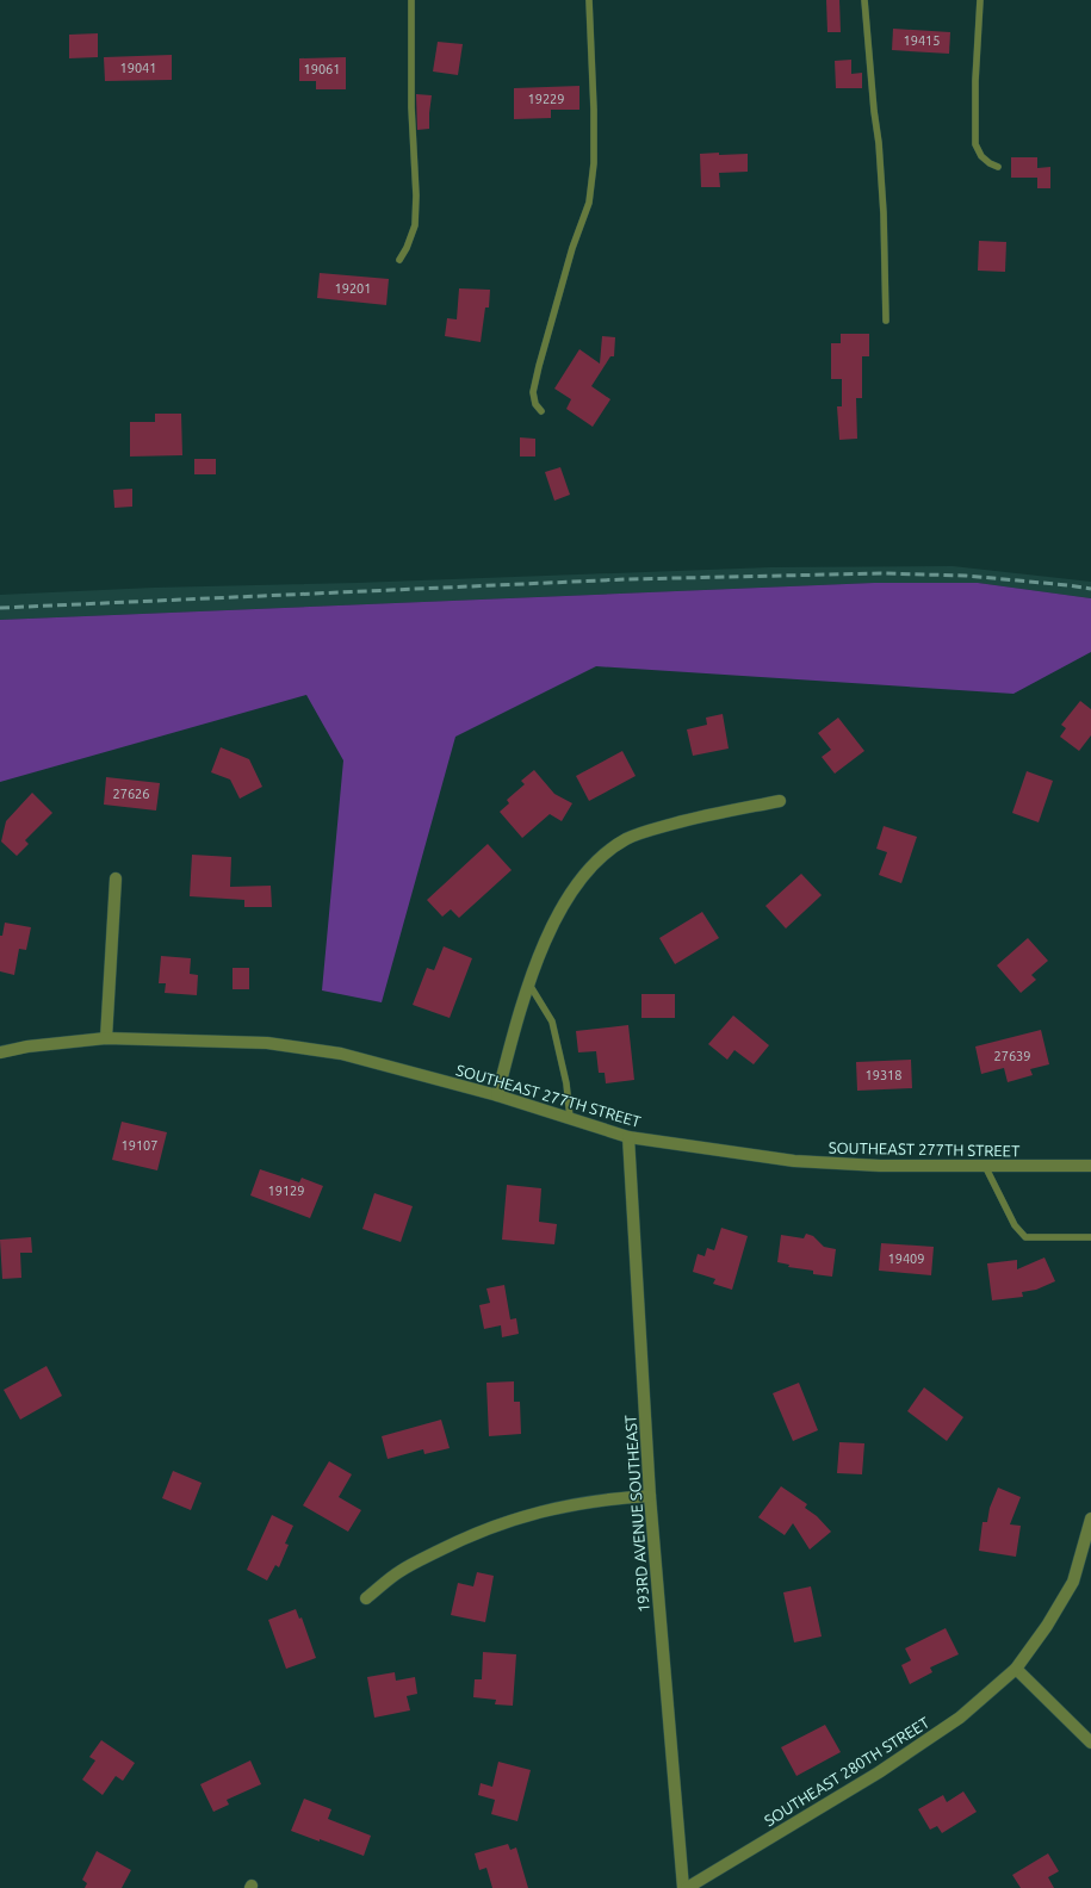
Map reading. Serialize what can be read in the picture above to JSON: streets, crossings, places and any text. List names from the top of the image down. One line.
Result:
{"streets":{"street":["SOUTHEAST 277TH STREET","193RD AVENUE SOUTHEAST","SOUTHEAST 280TH STREET"]},"crossings":[["SOUTHEAST 277TH STREET","193RD AVENUE SOUTHEAST"],["193RD AVENUE SOUTHEAST","SOUTHEAST 280TH STREET"]],"house_numbers":["19415","19041","19061","19229","19201","27626","27639","19318","19107","19129","19409"]}
